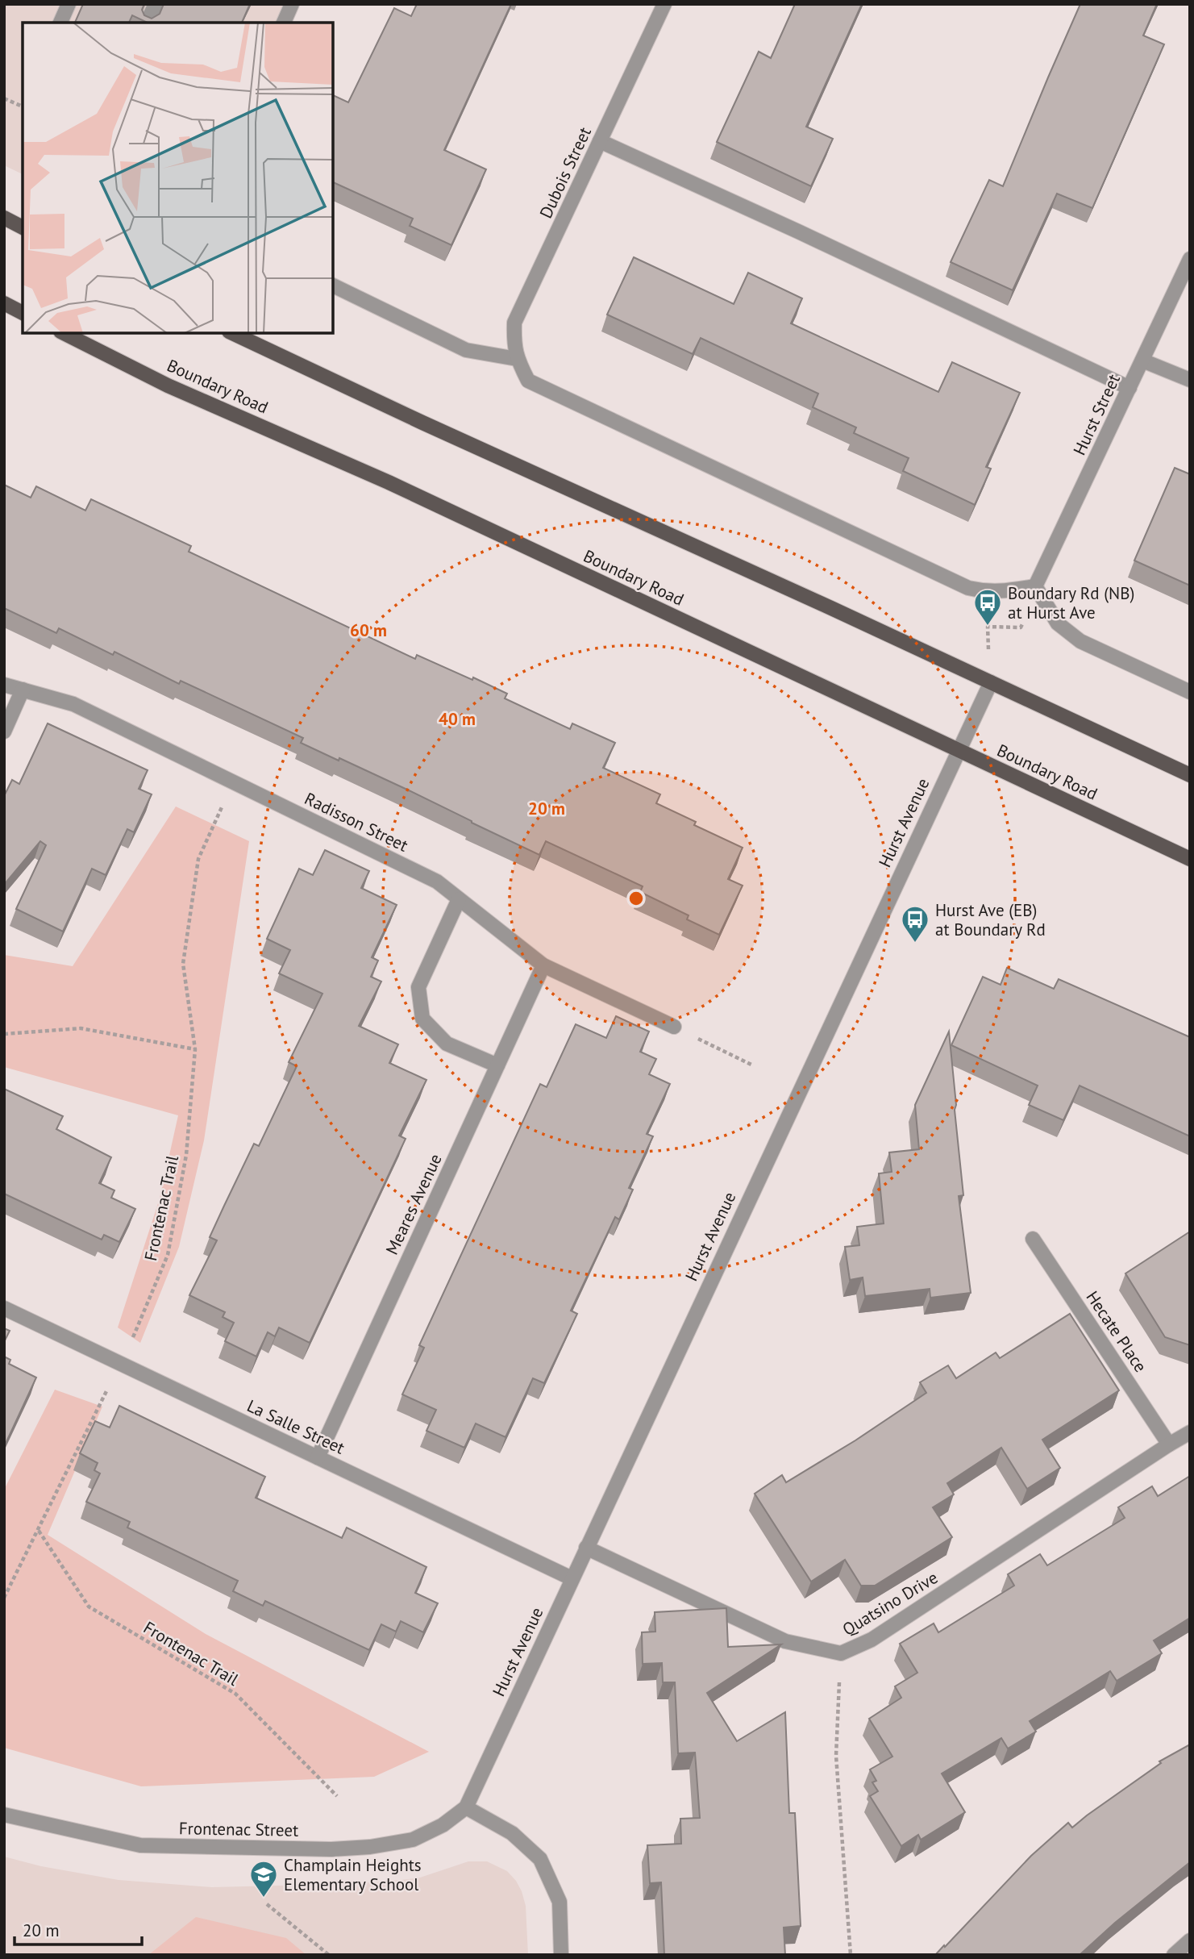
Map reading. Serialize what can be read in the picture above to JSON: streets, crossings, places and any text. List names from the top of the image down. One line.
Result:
{"streets":{"main road":["Boundary Road"],"street":["Dubois Street","Hurst Street","Radisson Street","Hurst Avenue","Meares Avenue","Hecate Place","La Salle Street","Quatsino Drive","Frontenac Street"],"path":["Frontenac Trail"]},"crossings":[["Boundary Road","Hurst Avenue"],["Radisson Street","Meares Avenue"],["Radisson Street","Frontenac Trail"],["Hurst Avenue","La Salle Street"],["Hurst Avenue","Quatsino Drive"],["Hurst Avenue","Frontenac Street"],["Meares Avenue","La Salle Street"],["Frontenac Trail","La Salle Street"],["Hecate Place","Quatsino Drive"]],"places":{"bus stop":["Boundary Rd (NB) at Hurst Ave","Hurst Ave (EB) at Boundary Rd"],"school or university":["Champlain Heights Elementary School"]},"scale_bar":"20 m","rings":["60 m","40 m","20 m"]}
